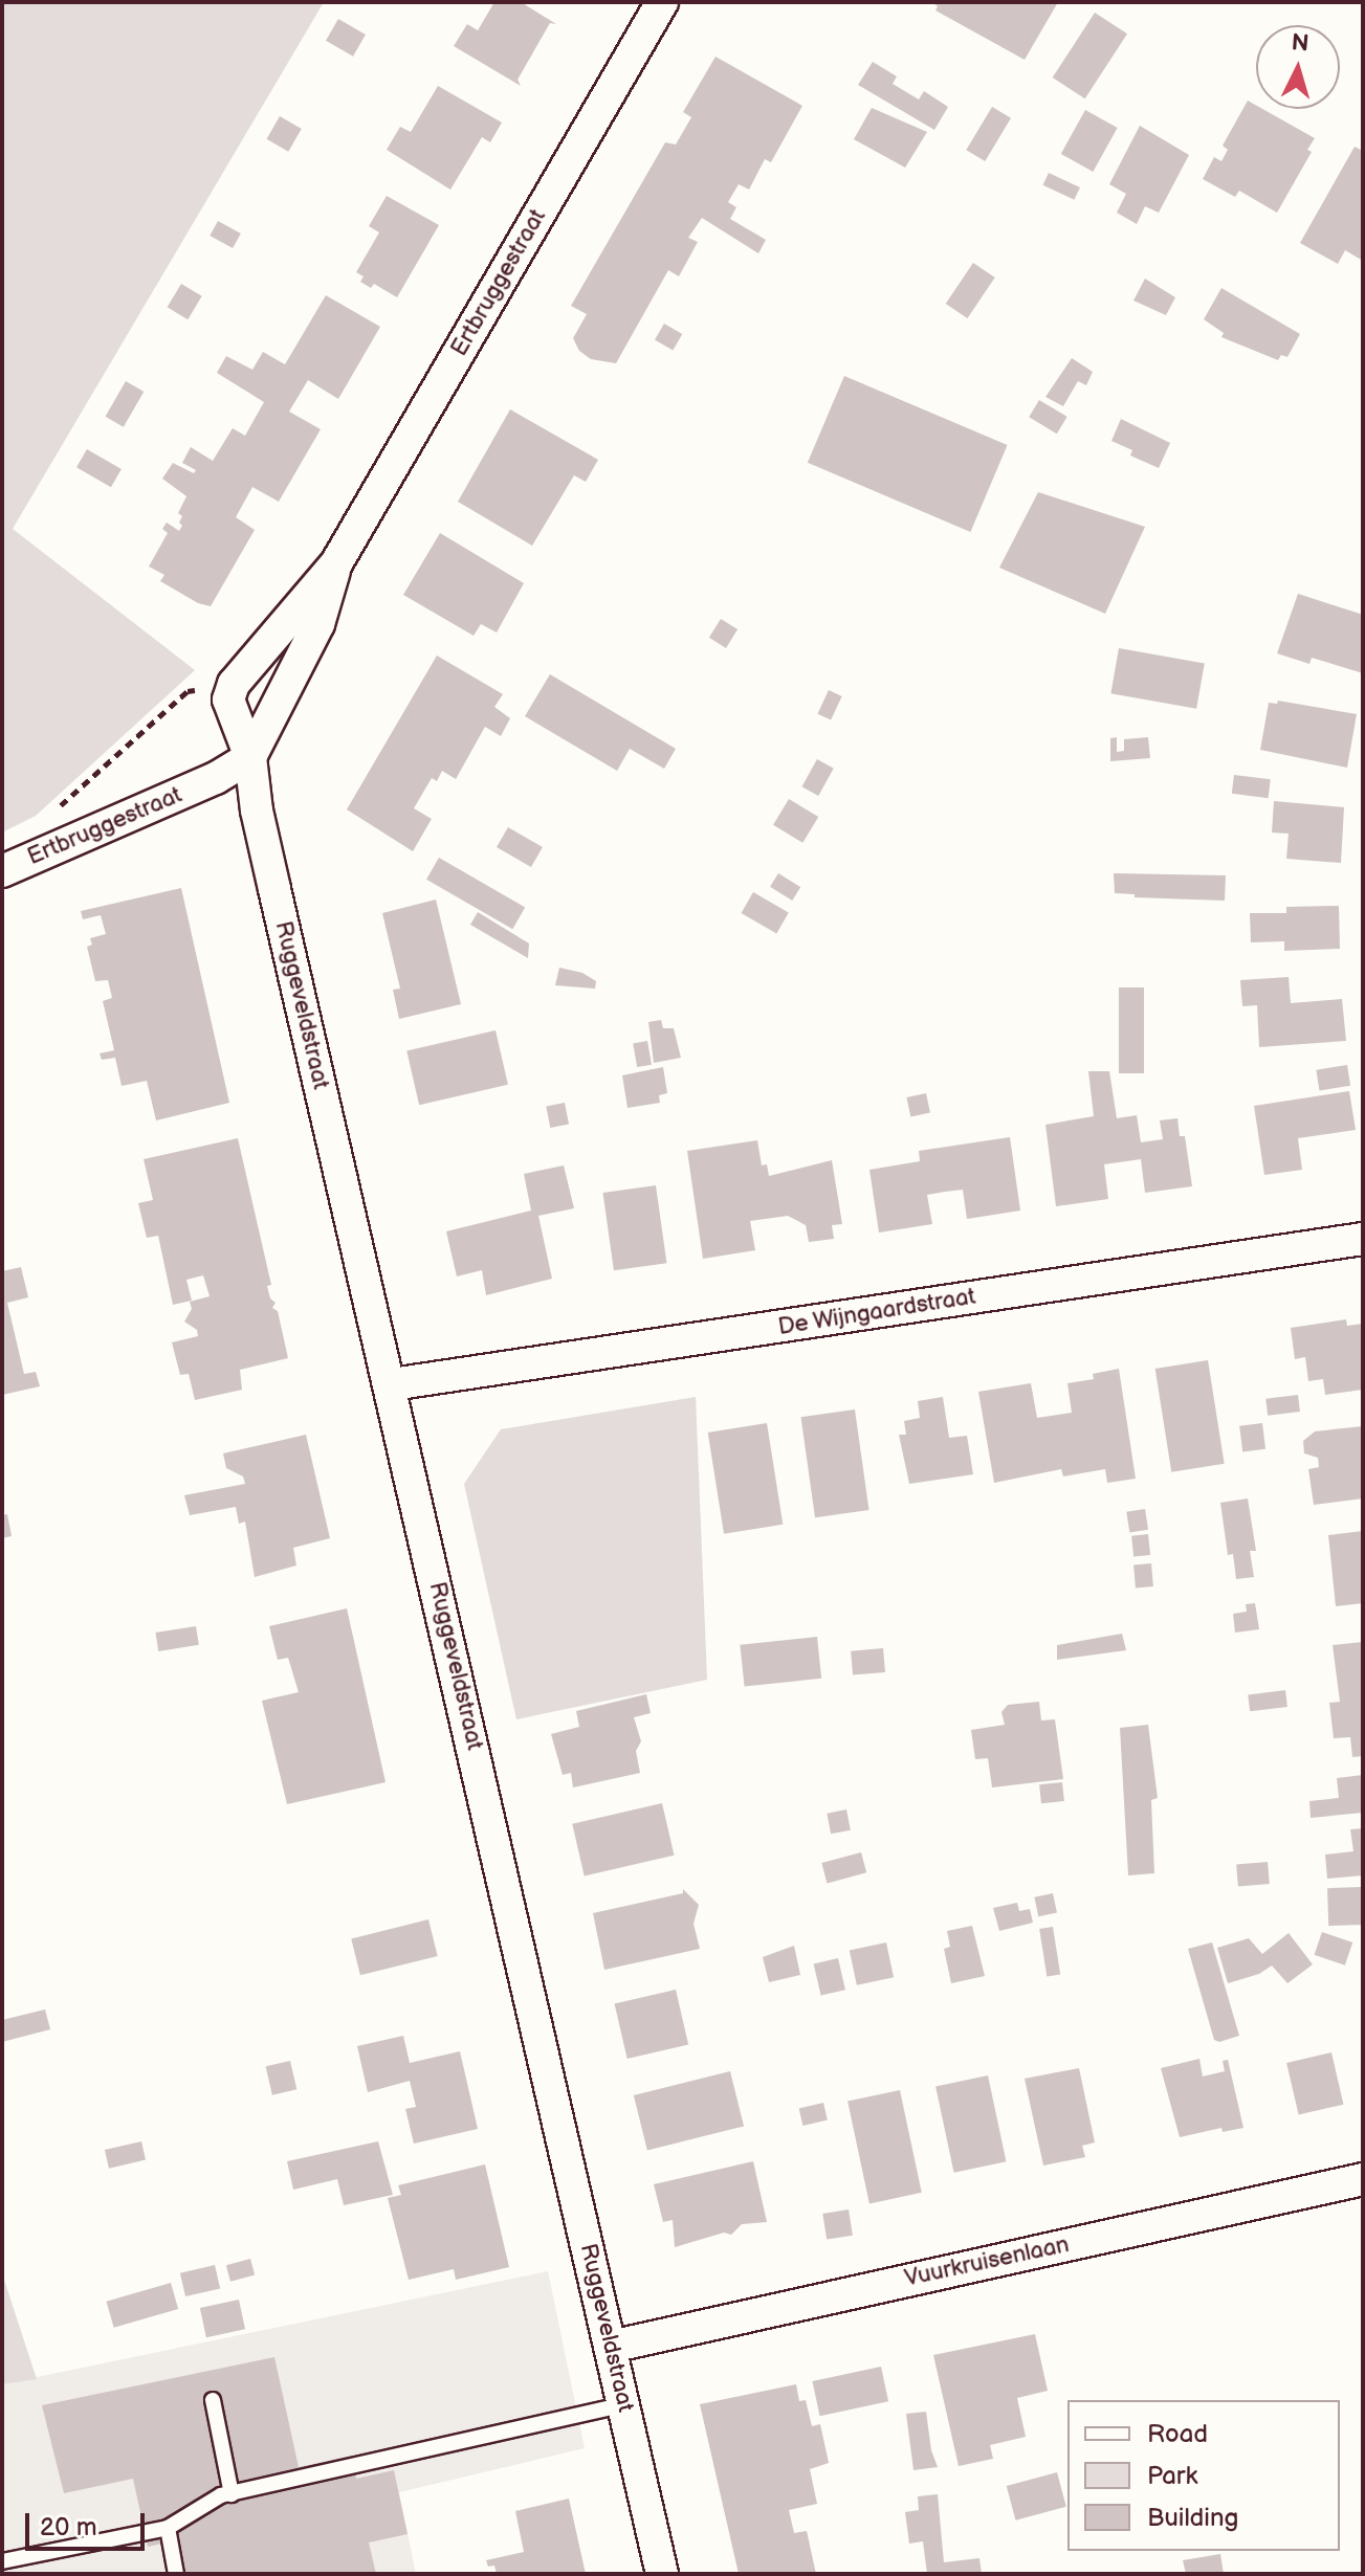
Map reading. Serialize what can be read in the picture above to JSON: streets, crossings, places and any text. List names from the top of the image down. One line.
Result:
{"streets":{"street":["Ertbruggestraat","Ruggeveldstraat","De Wijngaardstraat","Vuurkruisenlaan"]},"crossings":[["Ertbruggestraat","Ruggeveldstraat"],["Ruggeveldstraat","De Wijngaardstraat"],["Ruggeveldstraat","Vuurkruisenlaan"]],"legend":["Road","Park","Building"],"scale_bar":"20 m","north":"top"}
